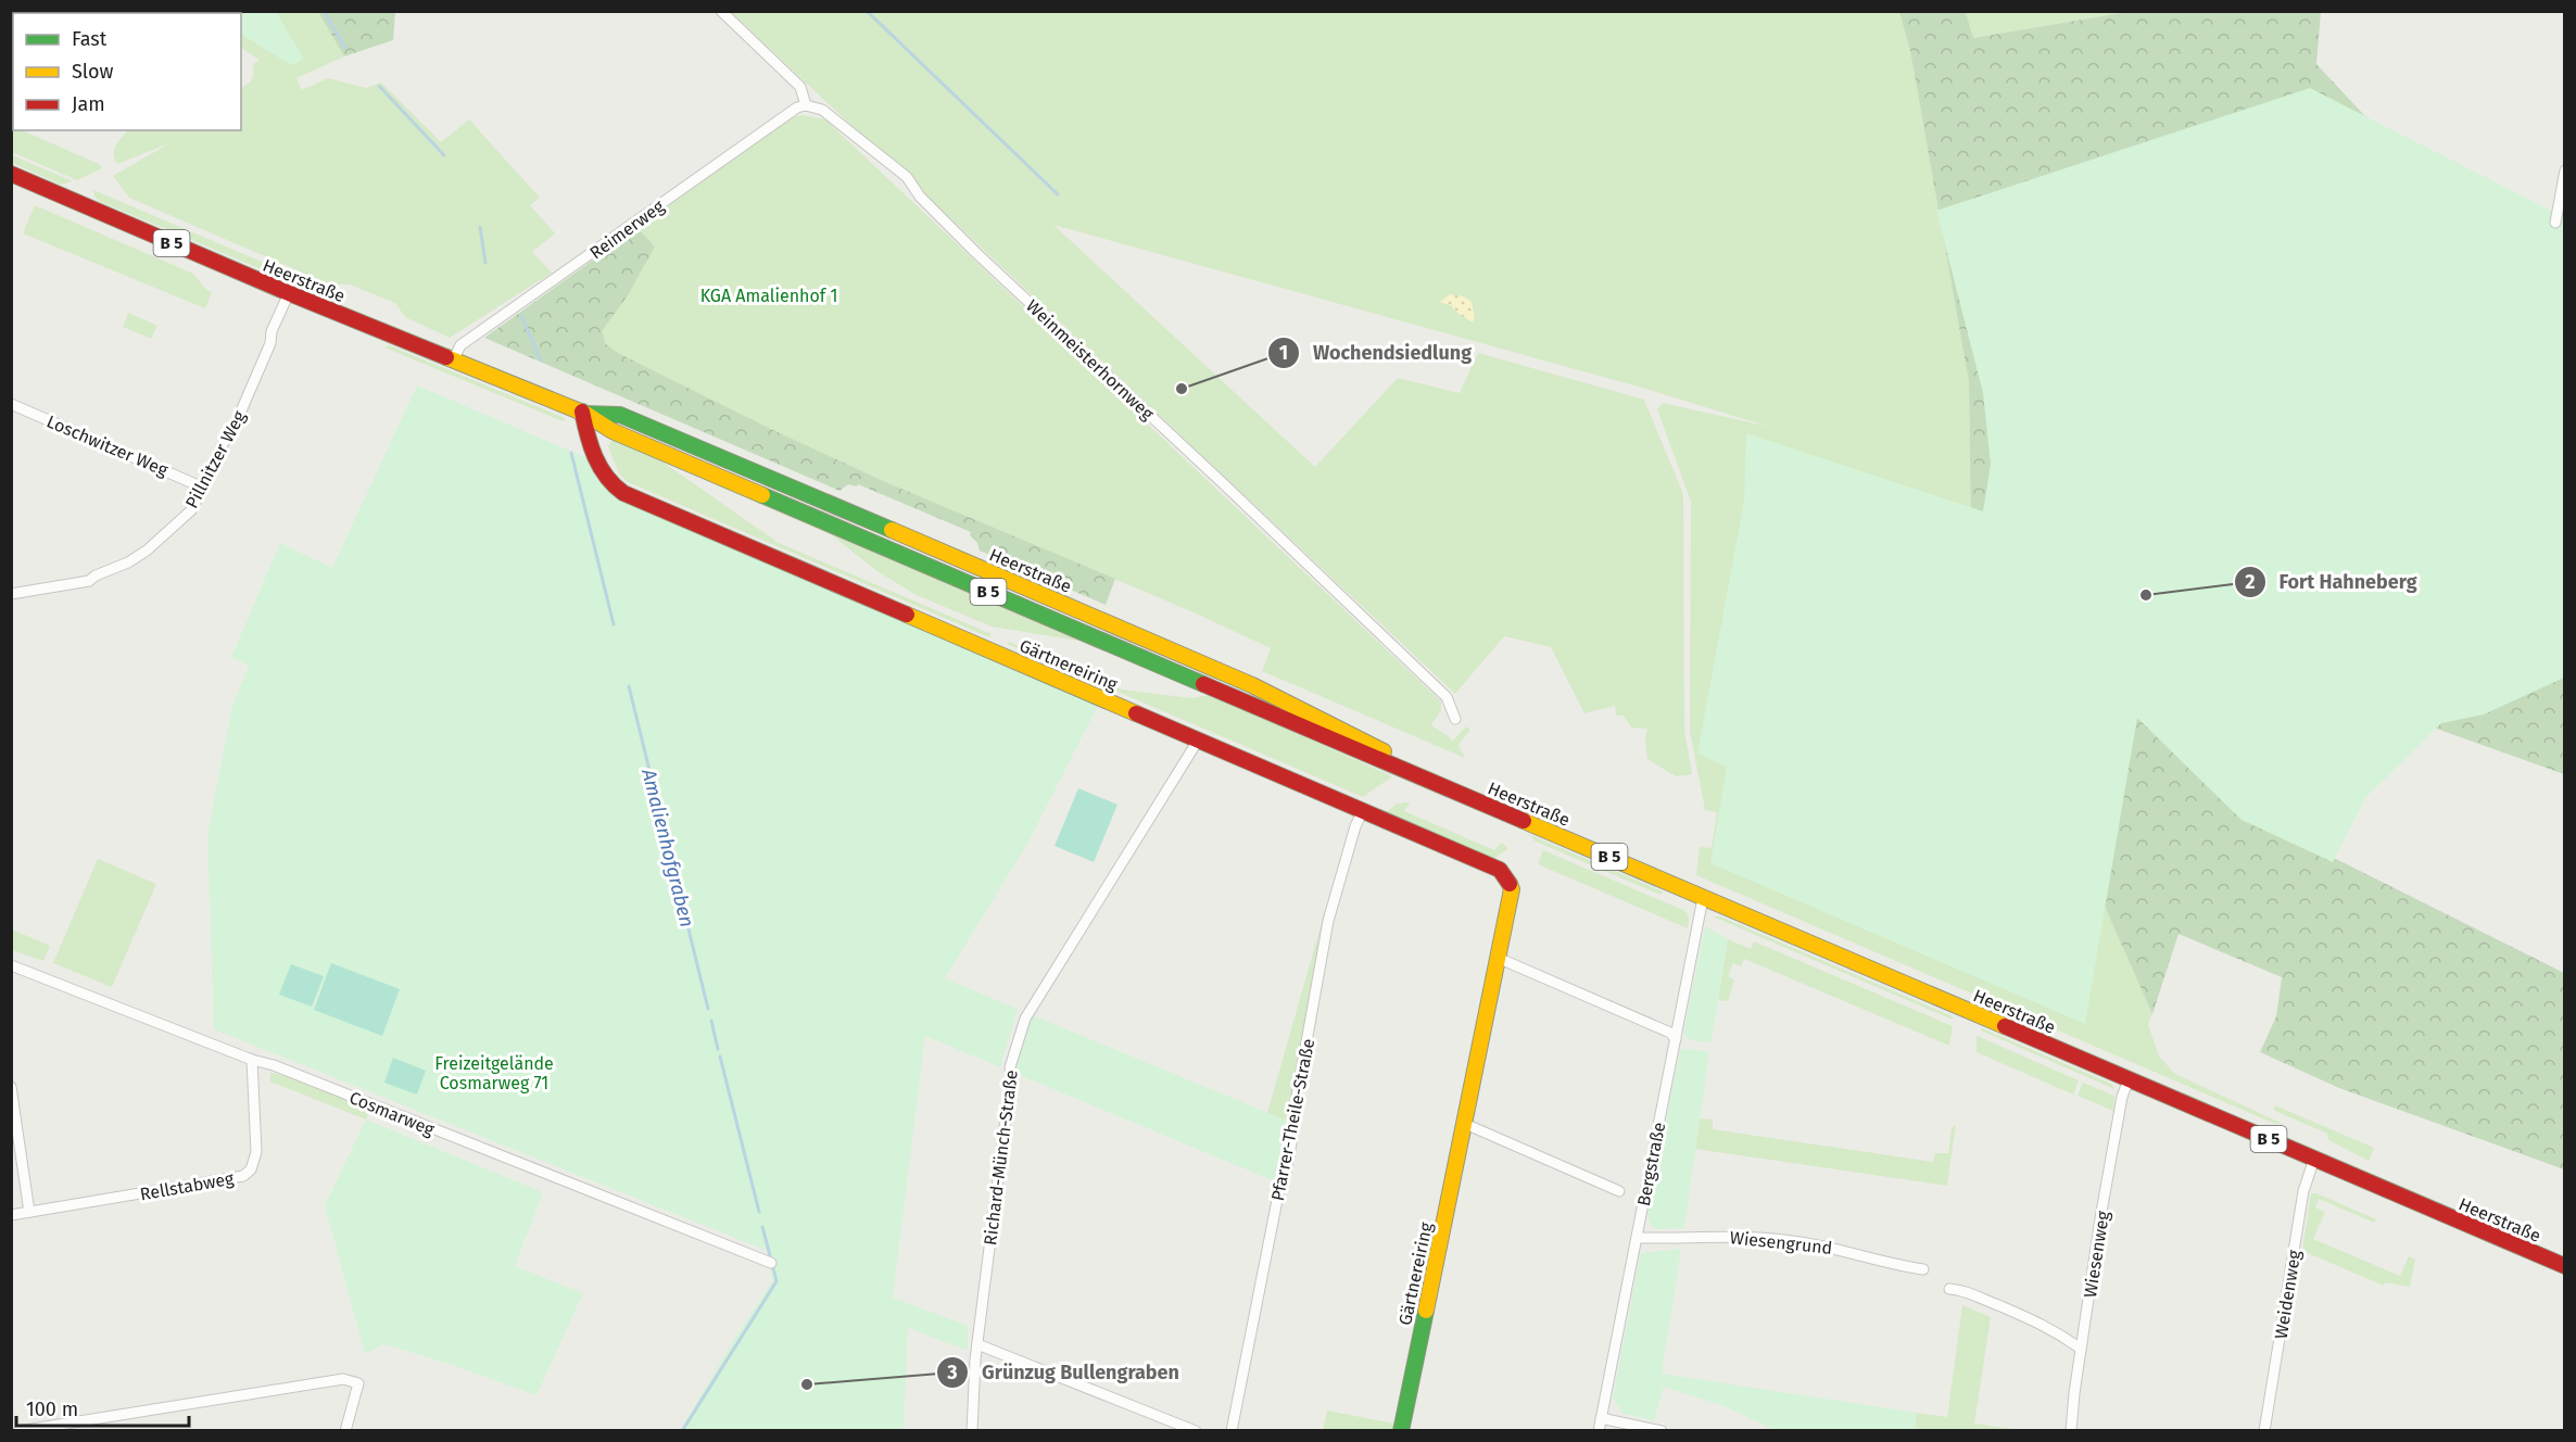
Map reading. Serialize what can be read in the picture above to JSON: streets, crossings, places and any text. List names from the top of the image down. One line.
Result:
{"streets":{"main road":["B 5","Heerstraße","Gärtnereiring"],"street":["Reimerweg","Weinmeisterhornweg","Loschwitzer Weg","Pillnitzer Weg","Cosmarweg","Pfarrer-Theile-Straße","Richard-Münch-Straße","Bergstraße","Rellstabweg","Wiesengrund","Wiesenweg","Weidenweg"]},"crossings":[["Reimerweg","Heerstraße"],["Reimerweg","Weinmeisterhornweg"],["Heerstraße","Pillnitzer Weg"],["Heerstraße","Gärtnereiring"],["Heerstraße","Bergstraße"],["Heerstraße","Wiesenweg"],["Heerstraße","Weidenweg"],["Loschwitzer Weg","Pillnitzer Weg"],["Gärtnereiring","Pfarrer-Theile-Straße"],["Gärtnereiring","Richard-Münch-Straße"],["Cosmarweg","Rellstabweg"],["Bergstraße","Wiesengrund"]],"water":["Amalienhofgraben"],"parks":["KGA Amalienhof 1","Freizeitgelände Cosmarweg 71"],"places":["Wochendsiedlung","Fort Hahneberg","Grünzug Bullengraben"],"legend":["Fast","Slow","Jam"],"scale_bar":"100 m"}
